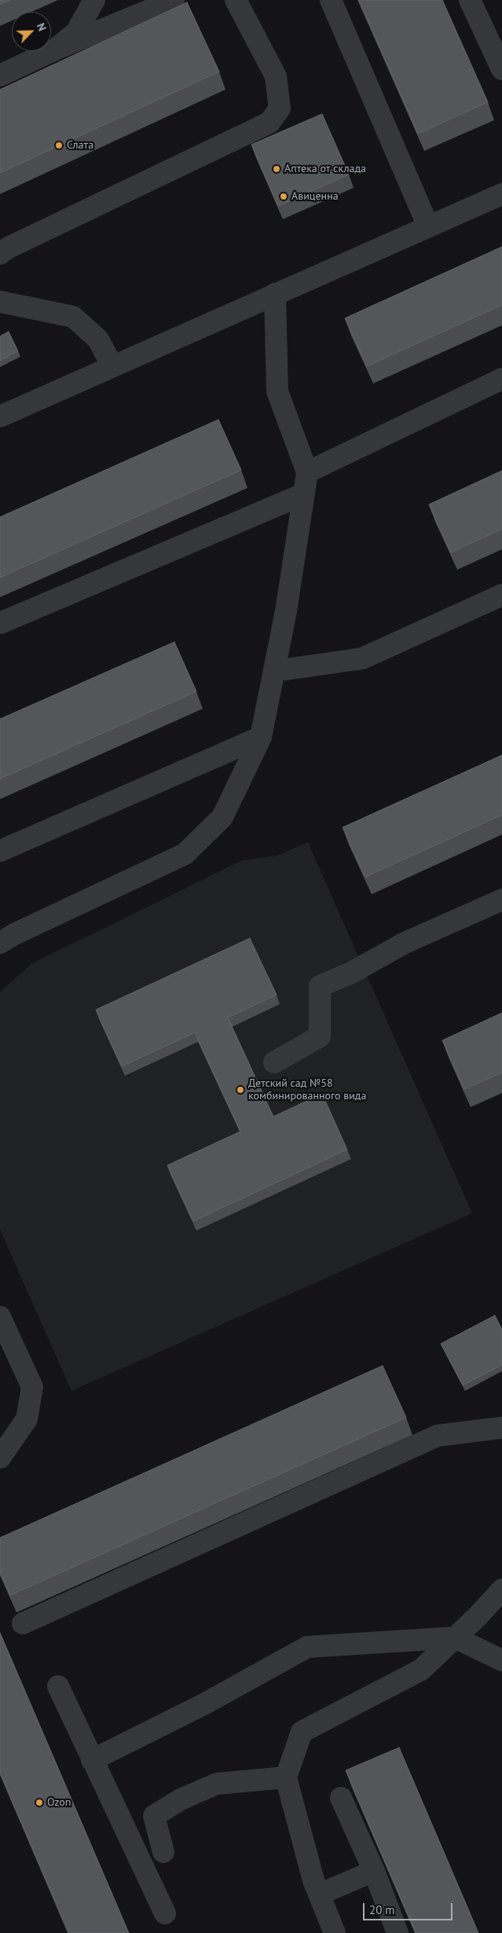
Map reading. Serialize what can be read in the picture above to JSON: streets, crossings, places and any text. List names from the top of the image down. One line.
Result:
{"places":["Слата","Аптека от склада","Авиценна","Детский сад №58 комбинированного вида","Ozon"],"scale_bar":"20 m","north":"top right"}
